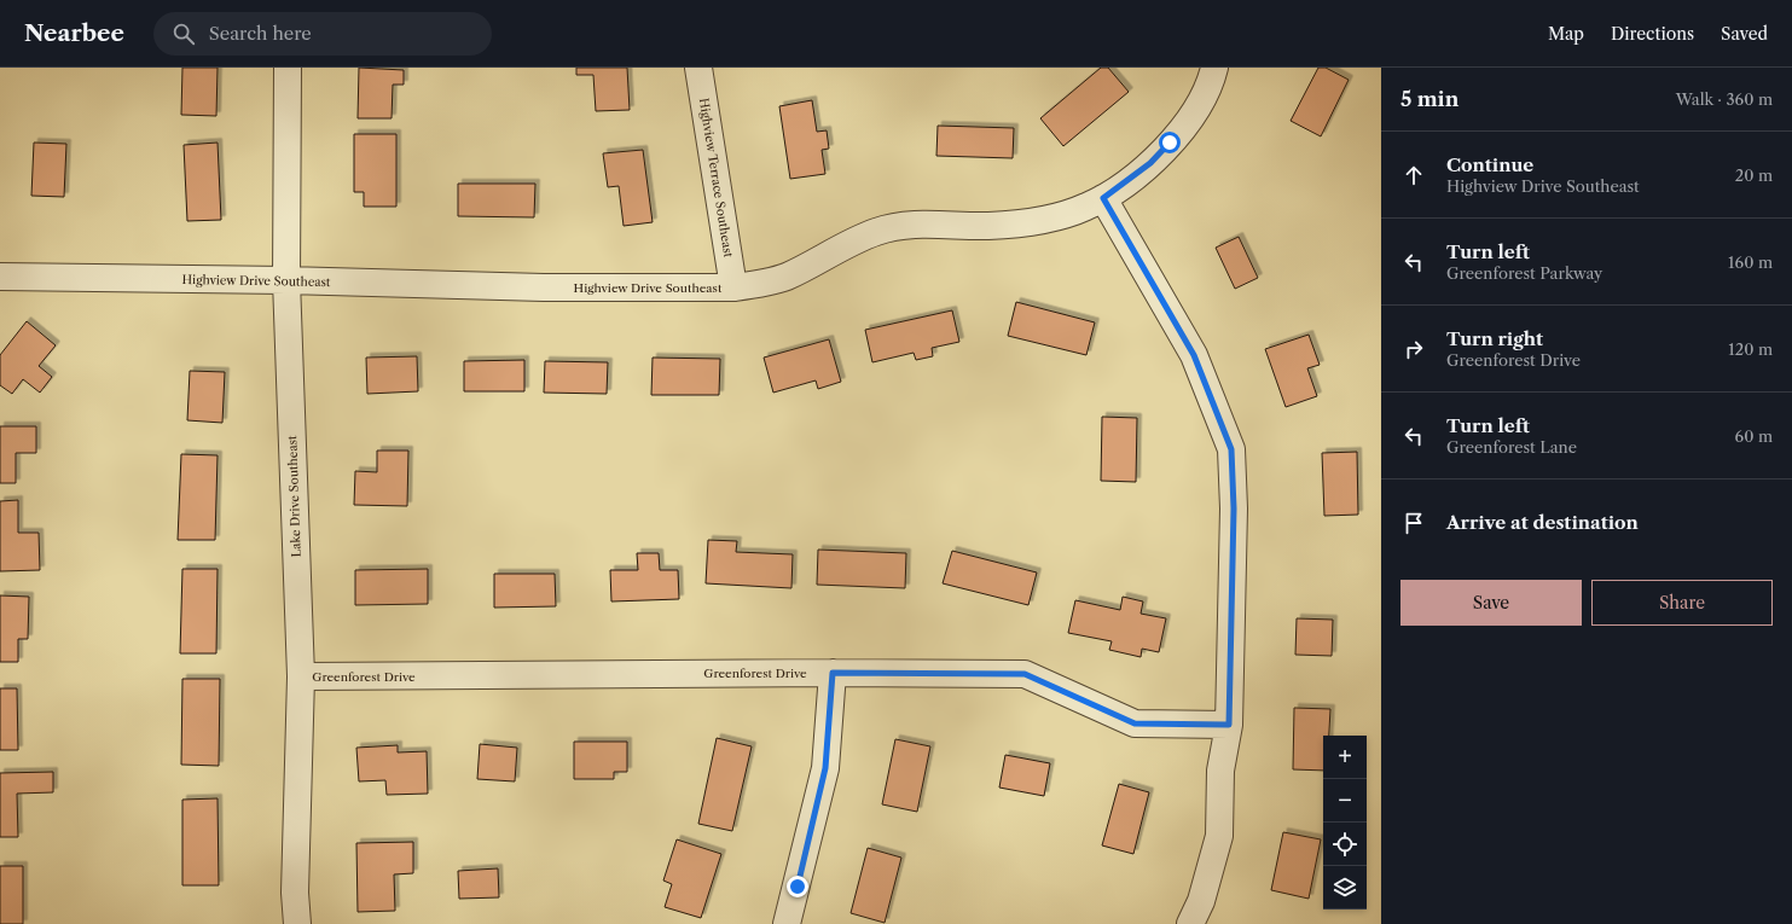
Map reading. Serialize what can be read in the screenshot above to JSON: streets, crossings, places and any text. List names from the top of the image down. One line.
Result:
{"streets":{"street":["Highview Terrace Southeast","Highview Drive Southeast","Lake Drive Southeast","Greenforest Drive"]},"crossings":[["Highview Terrace Southeast","Highview Drive Southeast"],["Highview Drive Southeast","Lake Drive Southeast"],["Lake Drive Southeast","Greenforest Drive"]],"page":{"header":"Nearbee","search":"Search here","nav":["Map","Directions","Saved"],"heading":["5 min","Walk · 360 m"],"list":[["Continue","Highview Drive Southeast","20 m"],["Turn left","Greenforest Parkway","160 m"],["Turn right","Greenforest Drive","120 m"],["Turn left","Greenforest Lane","60 m"],"Arrive at destination"],"buttons":["Save","Share"],"map_buttons":["+","−"]}}
